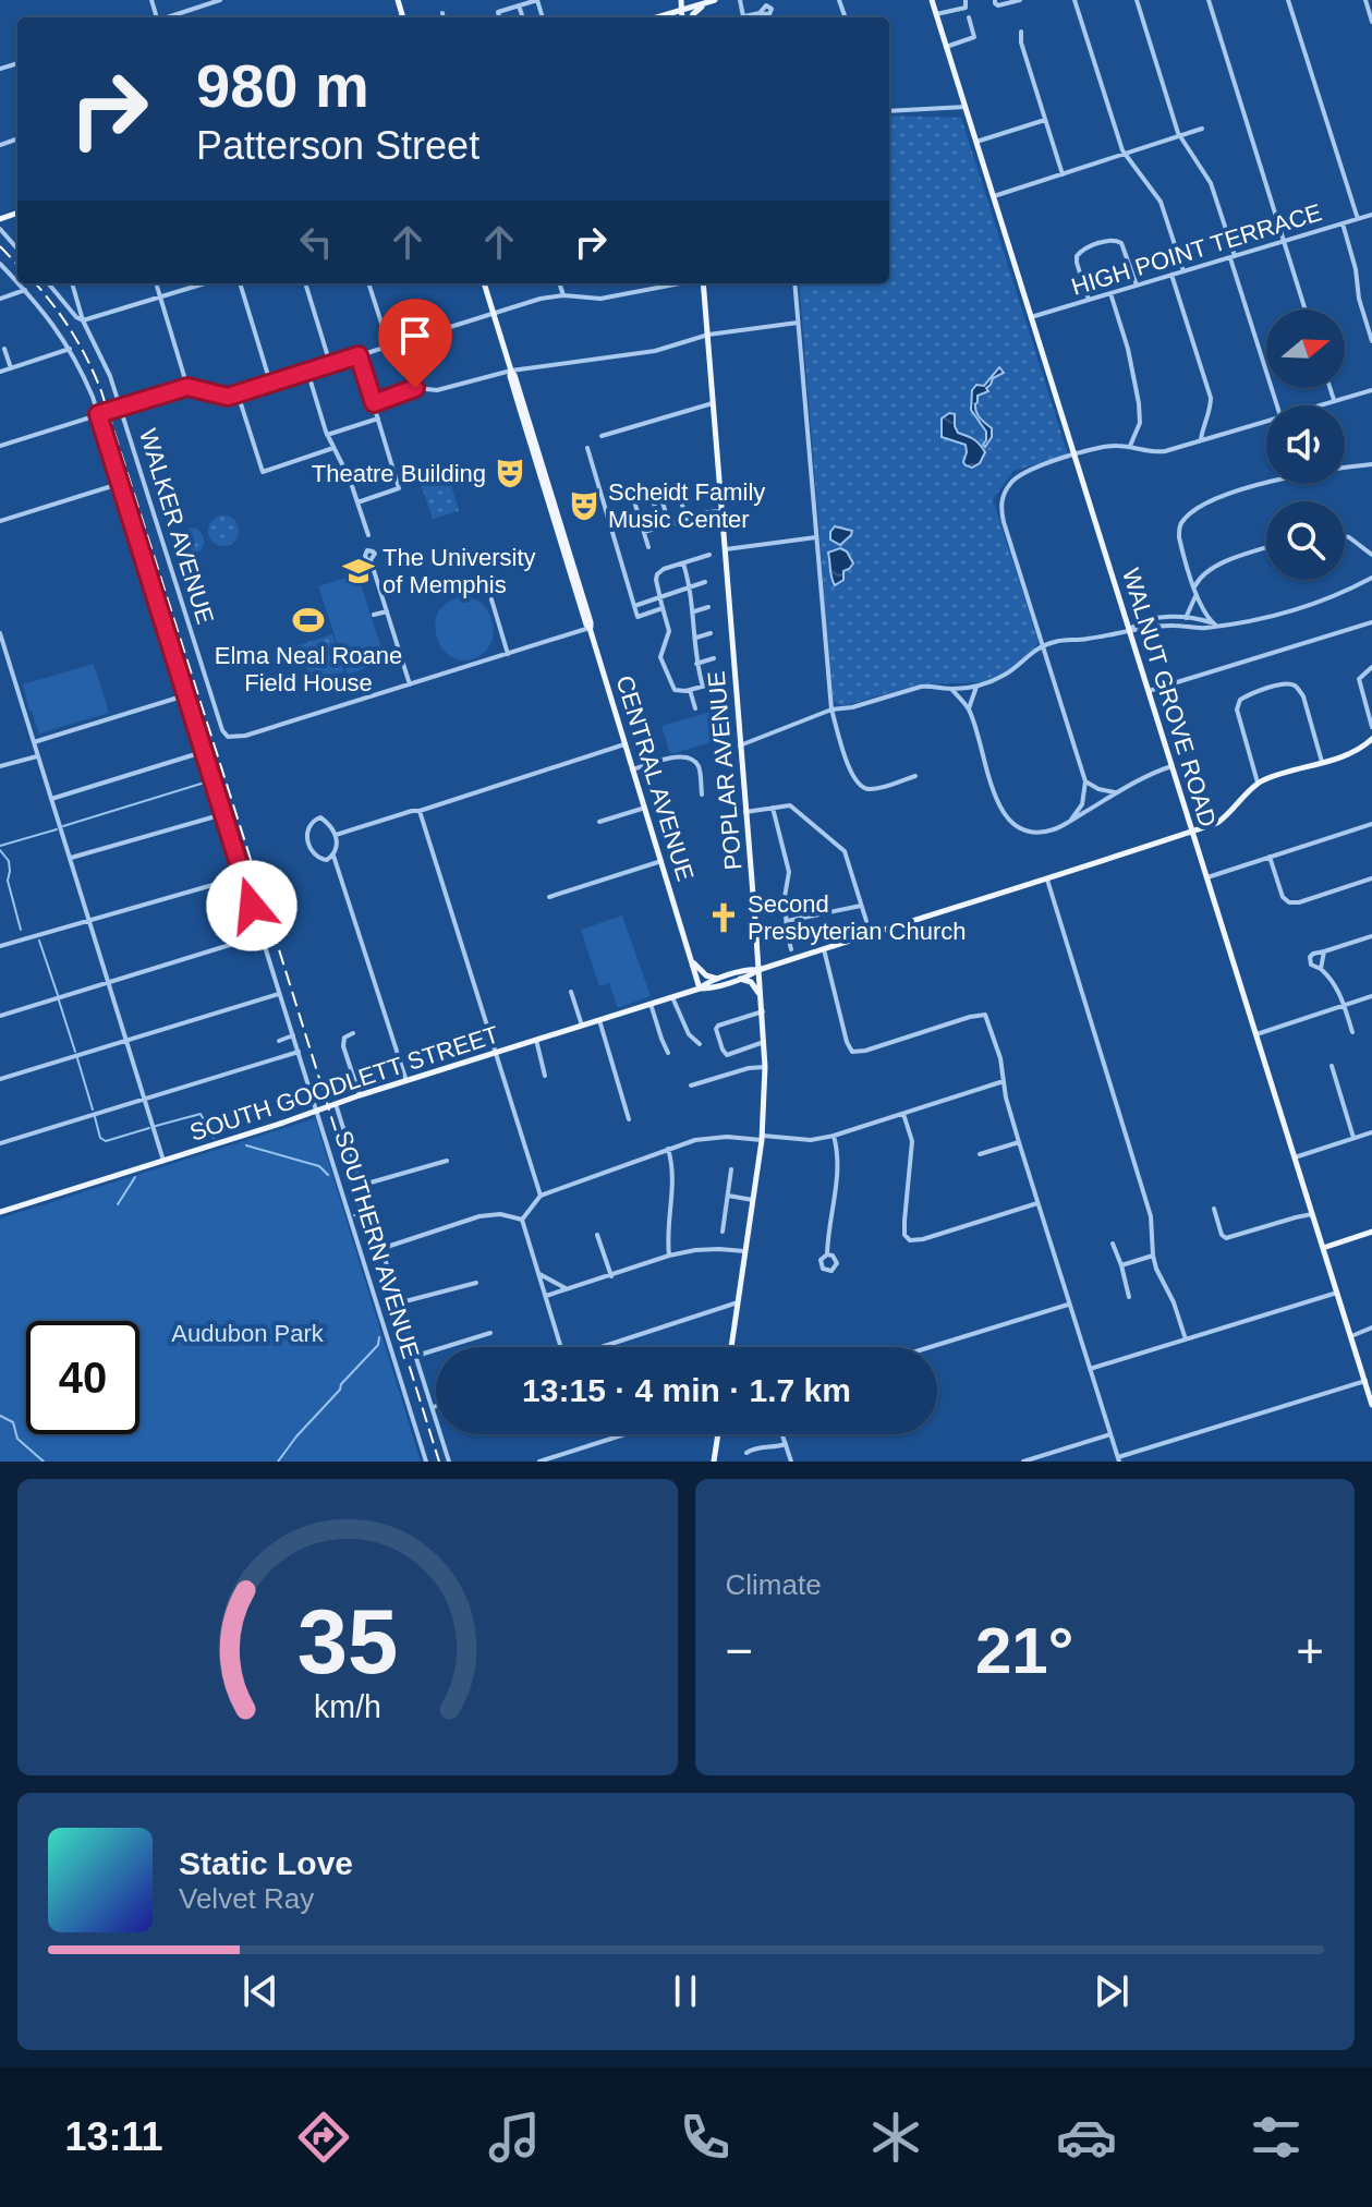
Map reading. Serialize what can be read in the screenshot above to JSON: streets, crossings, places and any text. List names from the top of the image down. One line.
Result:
{"streets":{"main road":["WALNUT GROVE ROAD","POPLAR AVENUE","CENTRAL AVENUE","SOUTH GOODLETT STREET"],"street":["HIGH POINT TERRACE","WALKER AVENUE","SOUTHERN AVENUE"]},"crossings":[["HIGH POINT TERRACE","WALNUT GROVE ROAD"],["WALNUT GROVE ROAD","SOUTH GOODLETT STREET"],["POPLAR AVENUE","SOUTH GOODLETT STREET"],["CENTRAL AVENUE","SOUTH GOODLETT STREET"],["SOUTH GOODLETT STREET","SOUTHERN AVENUE"]],"parks":["Audubon Park"],"places":{"theatre":["Theatre Building","Scheidt Family Music Center"],"school or university":["The University of Memphis"],"sports":["Elma Neal Roane Field House"],"church":["Second Presbyterian Church"]},"north":"right","page":{"turn":["980 m","Patterson Street"],"limit":"40","trip":"13:15 · 4 min · 1.7 km","tile":"Climate","heat":["−","21°","+"],"song":["Static Love","Velvet Ray"],"tabs":"13:11","gauge":["35","km/h"]}}
